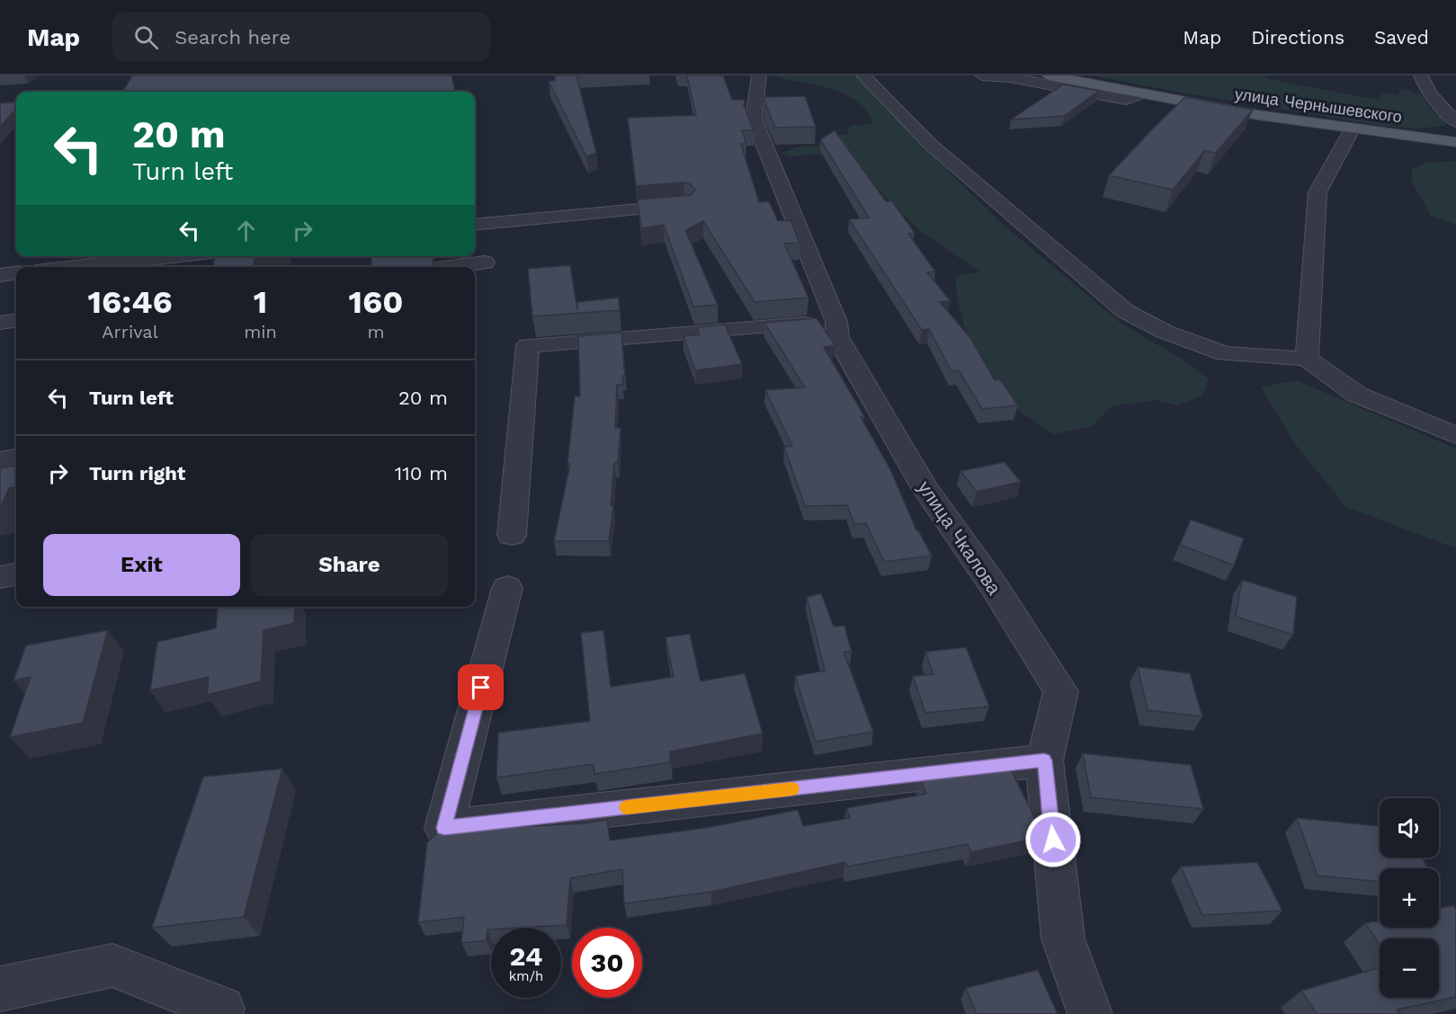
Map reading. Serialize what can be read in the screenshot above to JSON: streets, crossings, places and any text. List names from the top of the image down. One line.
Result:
{"streets":{"main road":["улица Чернышевского"],"street":["улица Чкалова"]},"page":{"header":"Map","search":"Search here","nav":["Map","Directions","Saved"],"turn":["20 m","Turn left"],"eta":["16:46","Arrival","1","min","160","m"],"list":[{"name":"Turn left","value":"20 m"},{"name":"Turn right","value":"110 m"}],"buttons":["Exit","Share"],"map_buttons":["+","−"],"speed":"24 km/h","limit":"30"}}
